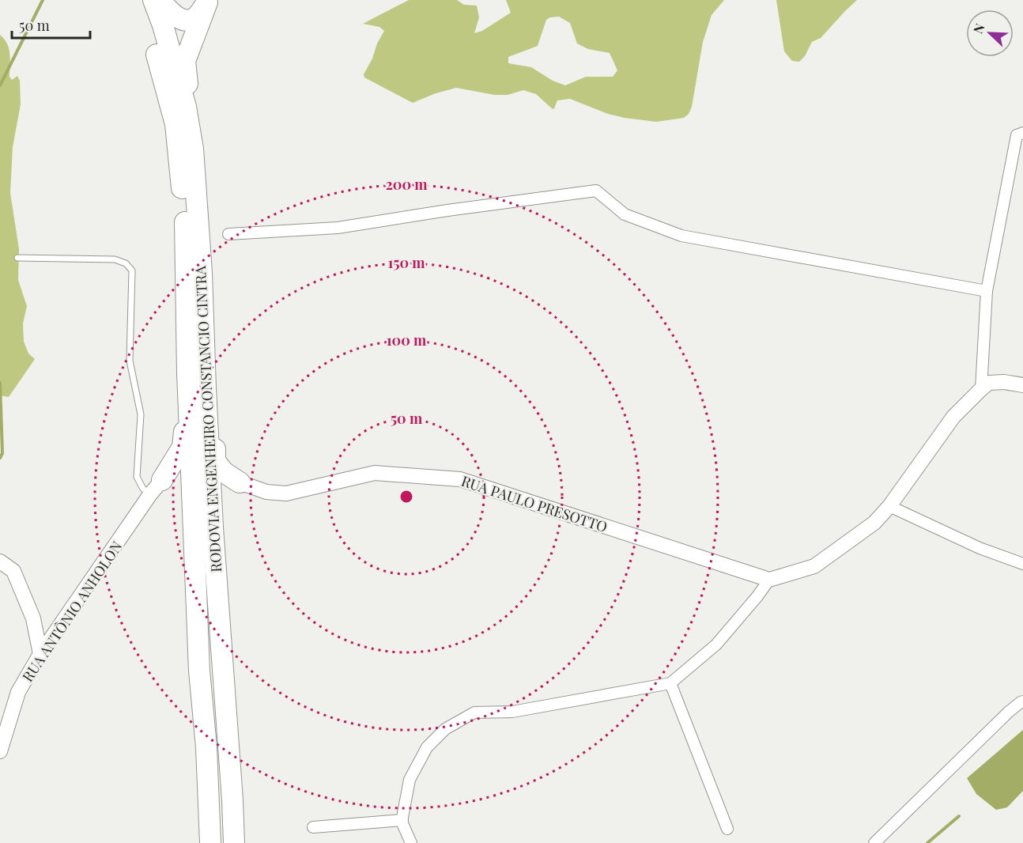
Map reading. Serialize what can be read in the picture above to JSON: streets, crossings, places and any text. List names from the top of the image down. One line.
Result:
{"streets":{"highway":["RODOVIA ENGENHEIRO CONSTANCIO CINTRA"],"street":["RUA PAULO PRESOTTO","RUA ANTÔNIO ANHOLON"]},"scale_bar":"50 m","north":"top left","rings":["200 m","150 m","100 m","50 m"]}
